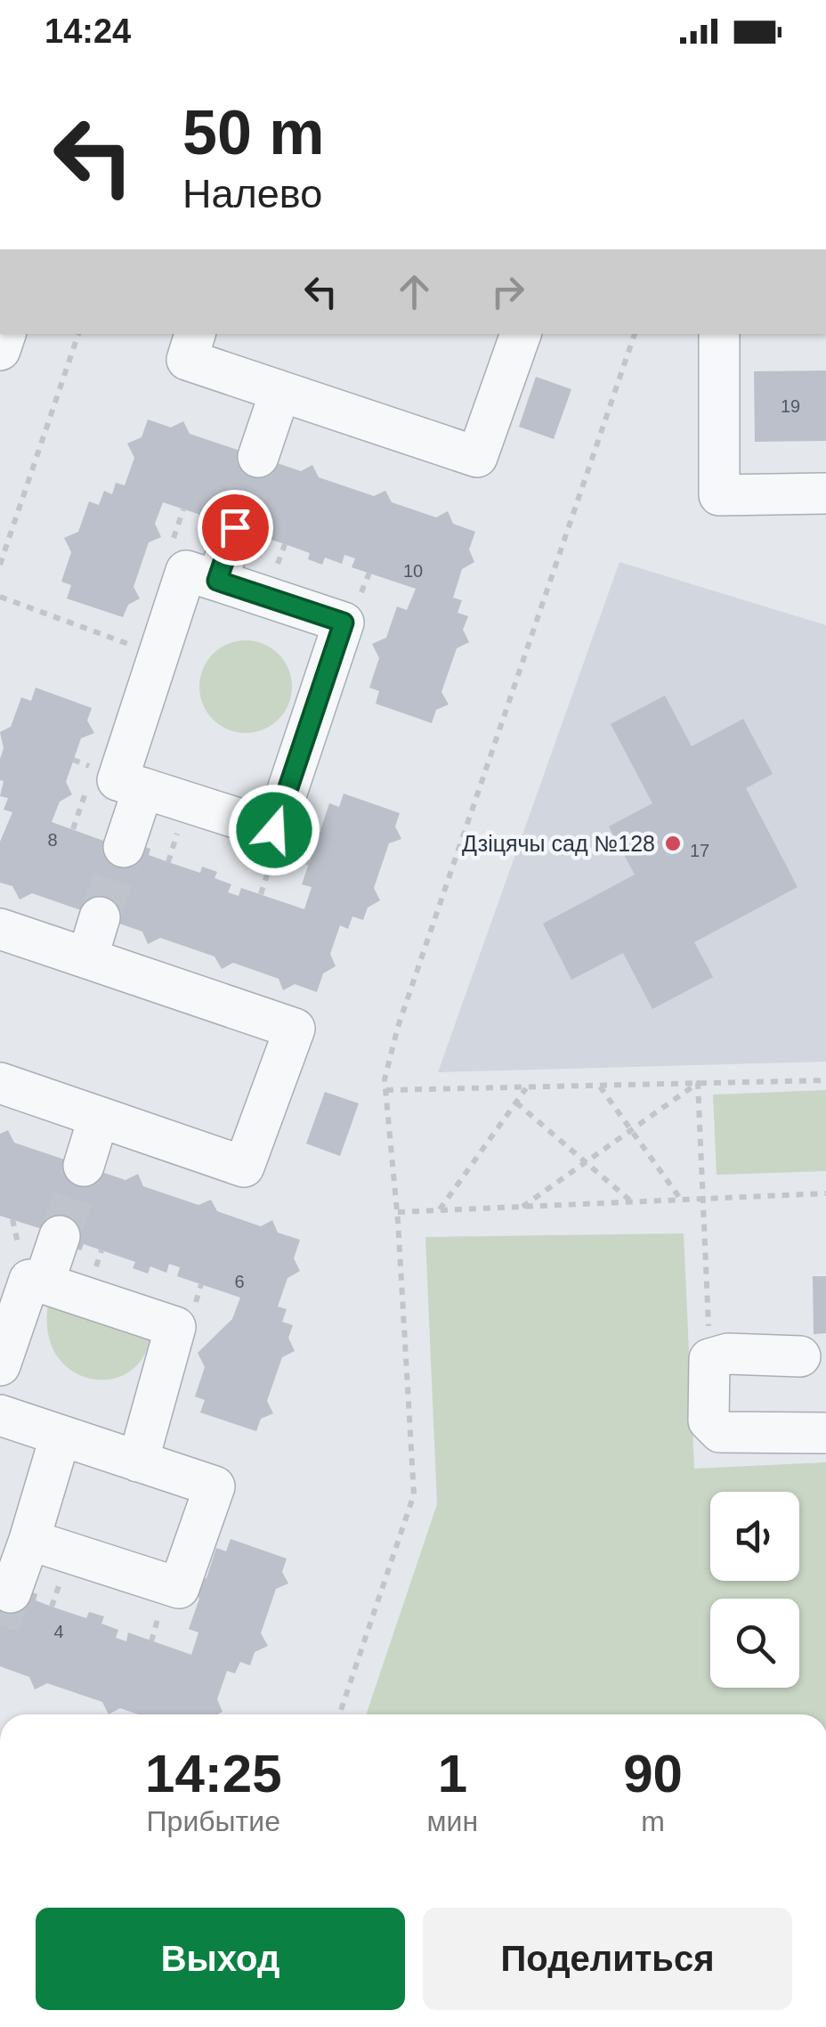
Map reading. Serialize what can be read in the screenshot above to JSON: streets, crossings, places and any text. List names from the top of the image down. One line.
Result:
{"places":["Дзіцячы сад №128"],"house_numbers":["19","10","8","17","6","4"],"page":{"status":"14:24","turn":["50 m","Налево"],"eta":["14:25","Прибытие","1","мин","90","m"],"buttons":["Выход","Поделиться"]}}
